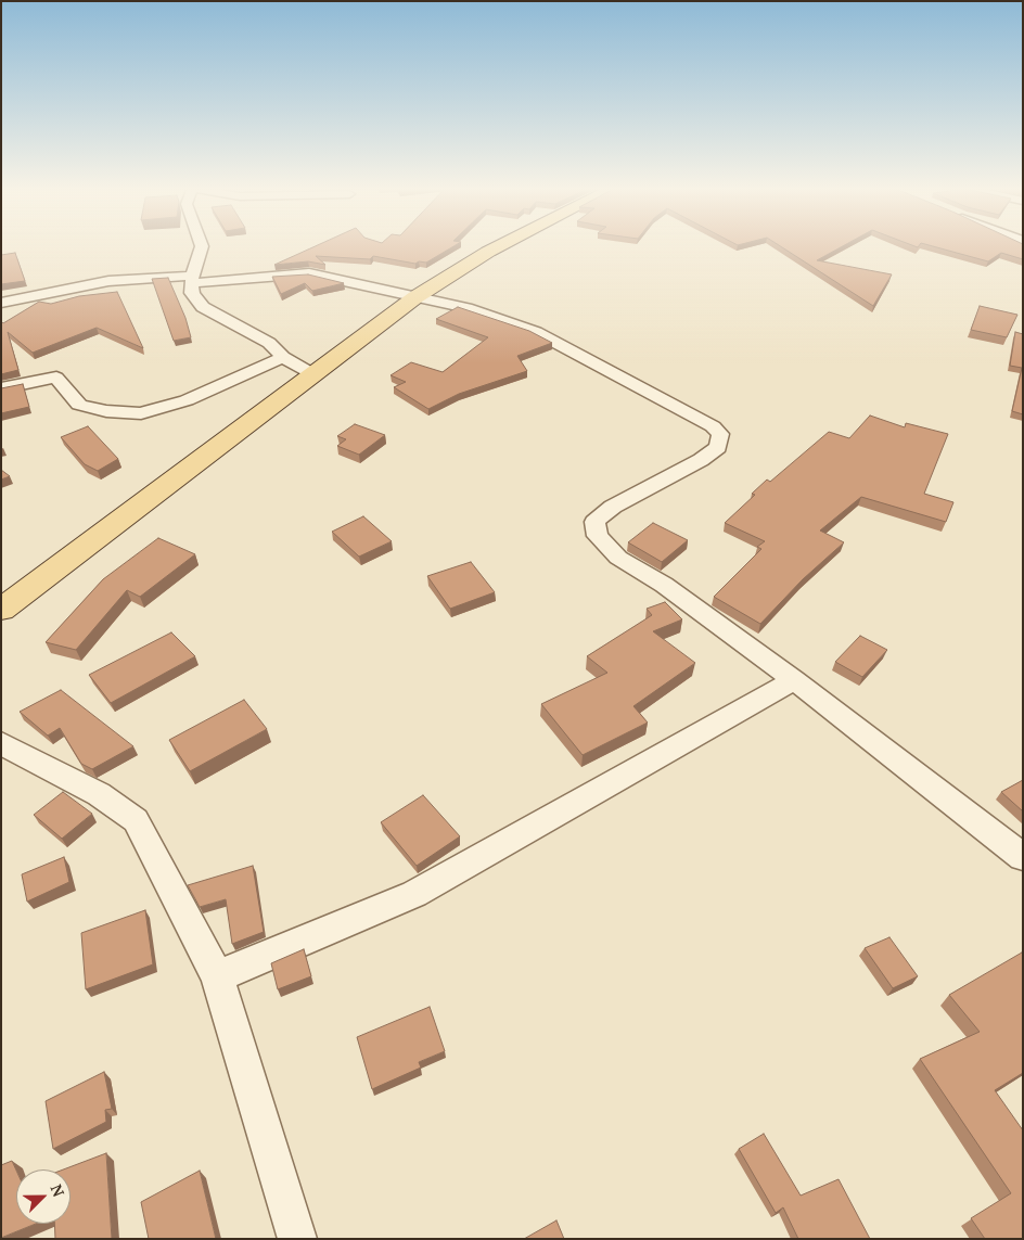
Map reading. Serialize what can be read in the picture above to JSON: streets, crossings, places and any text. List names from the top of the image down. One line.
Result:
{"north":"top right"}
